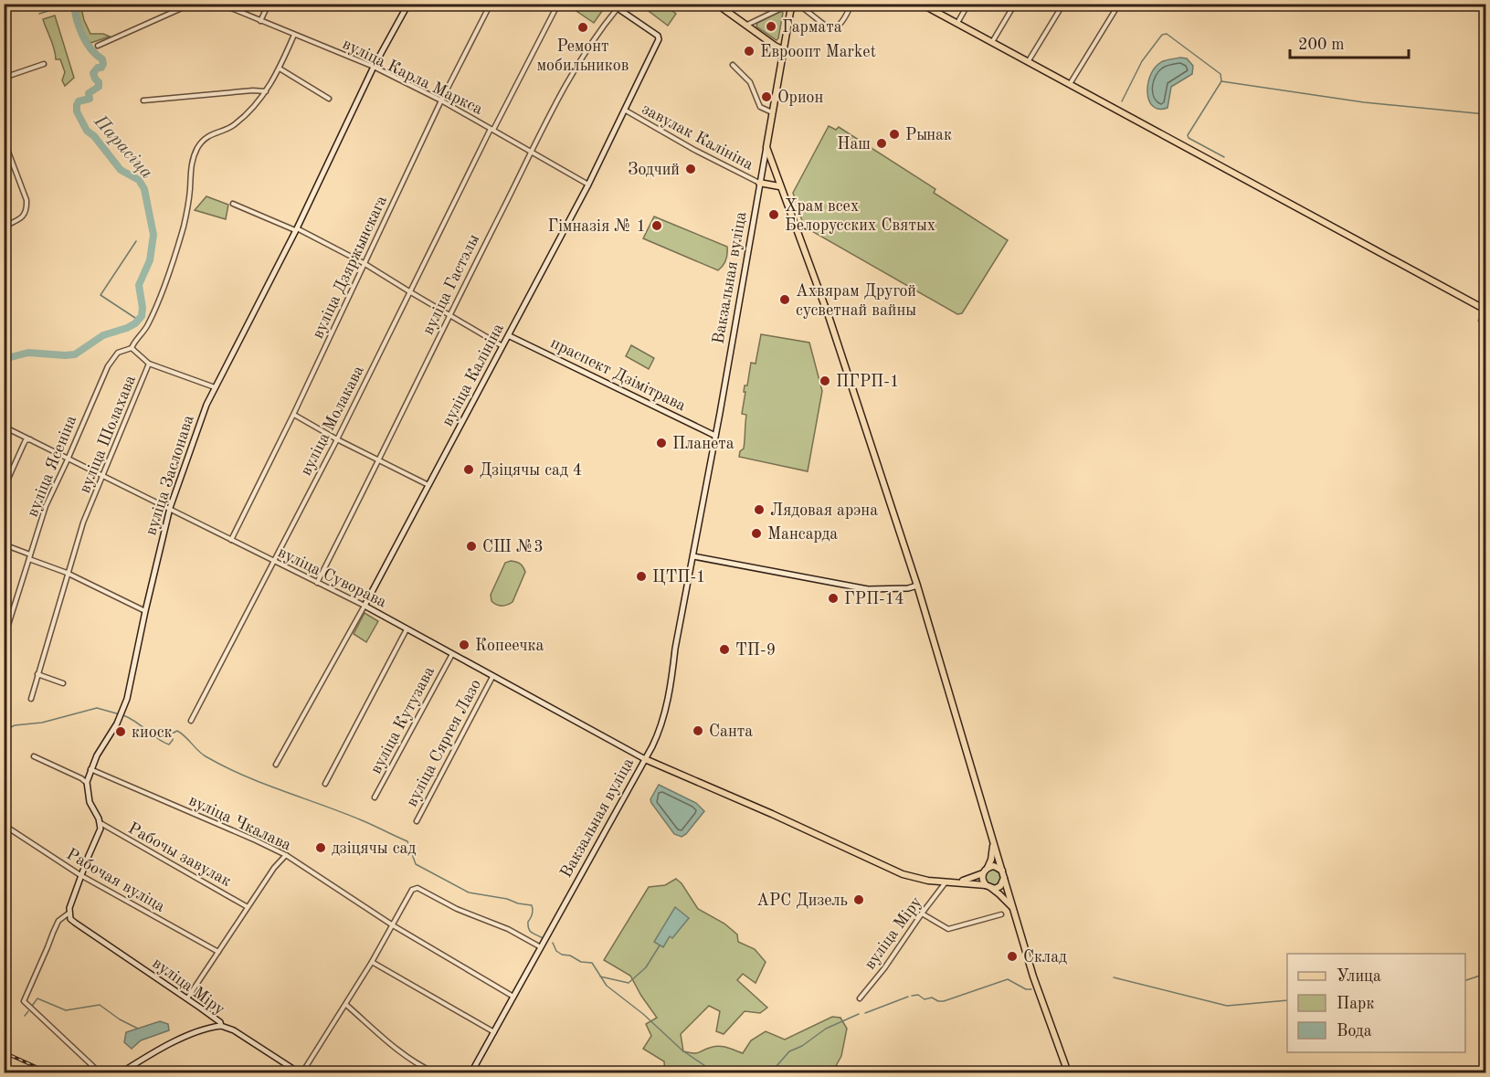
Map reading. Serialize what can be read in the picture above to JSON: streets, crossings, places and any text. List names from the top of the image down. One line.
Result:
{"streets":{"main road":["Вакзальная вуліца","праспект Дзімітрава","вуліца Калініна","вуліца Заслонава","вуліца Суворава","вуліца Міру"],"street":["вуліца Карла Маркса","завулак Калініна","вуліца Дзяржынскага","вуліца Гастэлы","вуліца Молакава","вуліца Шолахава","вуліца Ясеніна","вуліца Кутузава","вуліца Сяргея Лазо","вуліца Чкалава","Рабочы завулак","Рабочая вуліца"]},"crossings":[["вуліца Карла Маркса","вуліца Дзяржынскага"],["вуліца Карла Маркса","вуліца Гастэлы"],["вуліца Карла Маркса","вуліца Калініна"],["вуліца Карла Маркса","вуліца Молакава"],["вуліца Карла Маркса","вуліца Заслонава"],["завулак Калініна","Вакзальная вуліца"],["завулак Калініна","вуліца Калініна"],["вуліца Дзяржынскага","вуліца Суворава"],["Вакзальная вуліца","праспект Дзімітрава"],["Вакзальная вуліца","вуліца Суворава"],["Вакзальная вуліца","вуліца Чкалава"],["вуліца Гастэлы","вуліца Калініна"],["вуліца Гастэлы","вуліца Суворава"],["праспект Дзімітрава","вуліца Калініна"],["вуліца Калініна","вуліца Суворава"],["вуліца Молакава","вуліца Суворава"],["вуліца Шолахава","вуліца Ясеніна"],["вуліца Шолахава","вуліца Суворава"],["вуліца Ясеніна","вуліца Суворава"],["вуліца Заслонава","вуліца Суворава"],["вуліца Заслонава","вуліца Чкалава"],["вуліца Заслонава","Рабочы завулак"],["вуліца Суворава","вуліца Кутузава"],["вуліца Суворава","вуліца Сяргея Лазо"]],"water":["Парасіца"],"places":["Гармата","Ремонт мобильников","Евроопт Market","Орион","Рынак","Наш","Зодчий","Храм всех Белорусских Святых","Гімназія № 1","Ахвярам Другой сусветнай вайны","ПГРП-1","Планета","Дзіцячы сад 4","Лядовая арэна","Мансарда","СШ №3","ЦТП-1","ГРП-14","Копеечка","ТП-9","Санта","киоск","дзіцячы сад","АРС Дизель","Склад"],"legend":["Улица","Парк","Вода"],"scale_bar":"200 m"}
